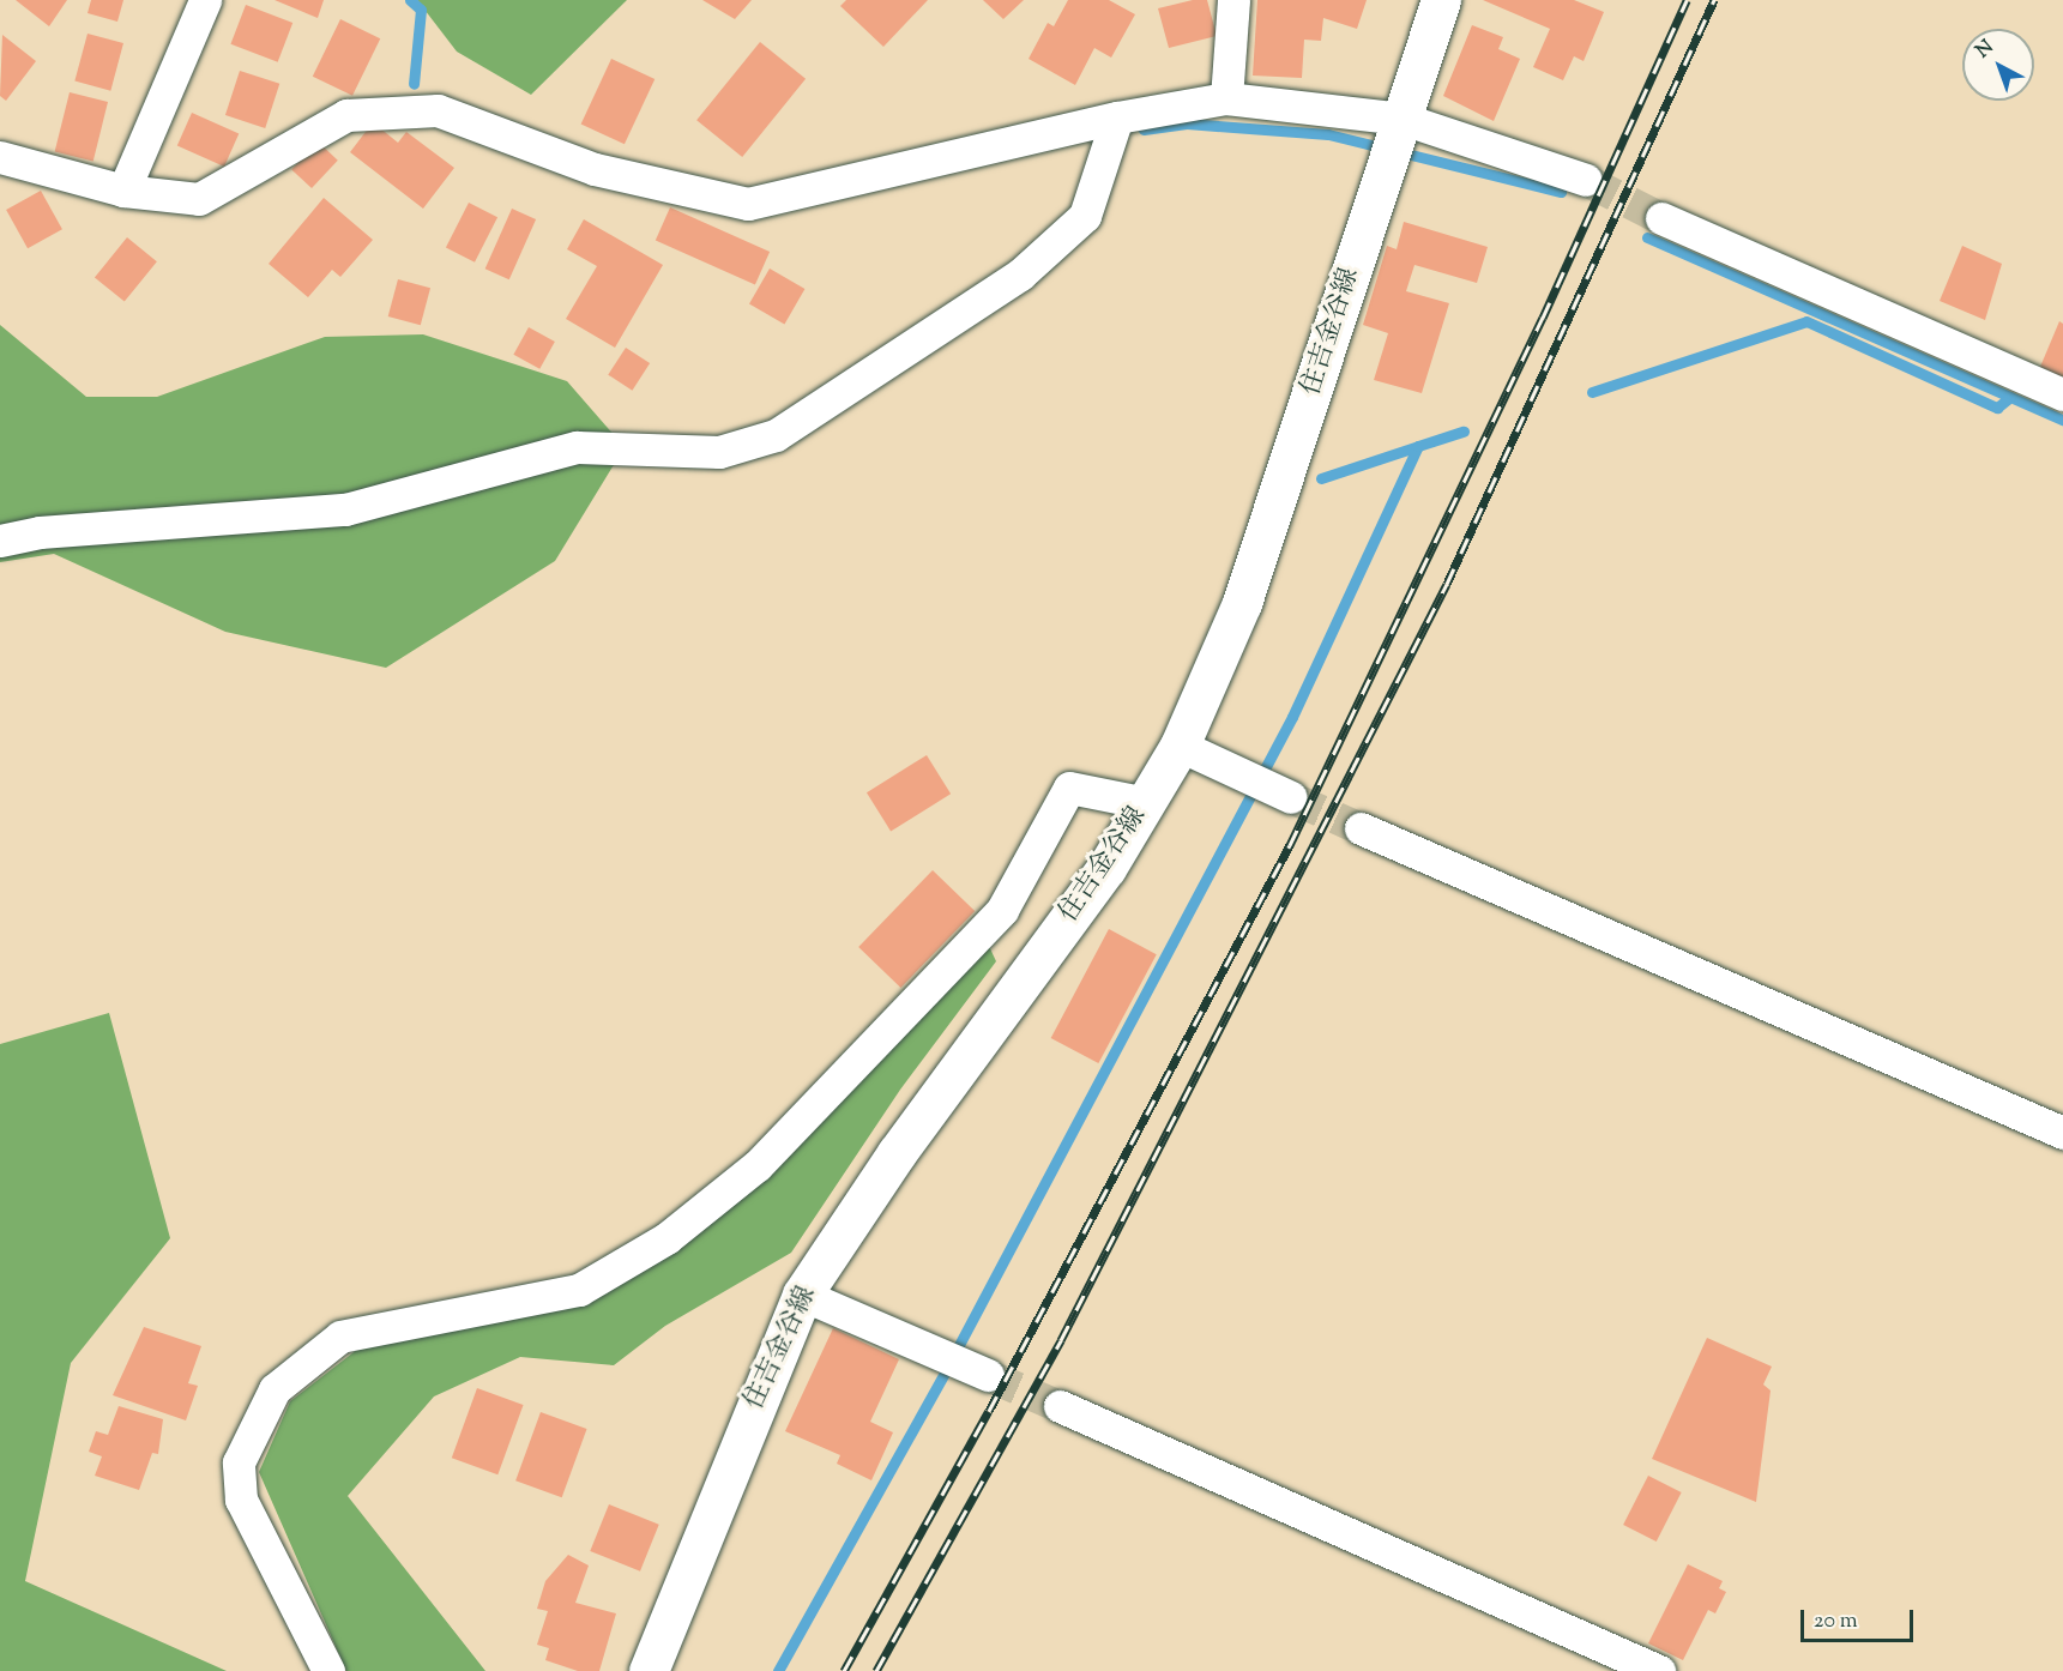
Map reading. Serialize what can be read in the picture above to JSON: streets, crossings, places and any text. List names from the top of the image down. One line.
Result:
{"streets":{"main road":["住吉金谷線"]},"scale_bar":"20 m","north":"top left"}
